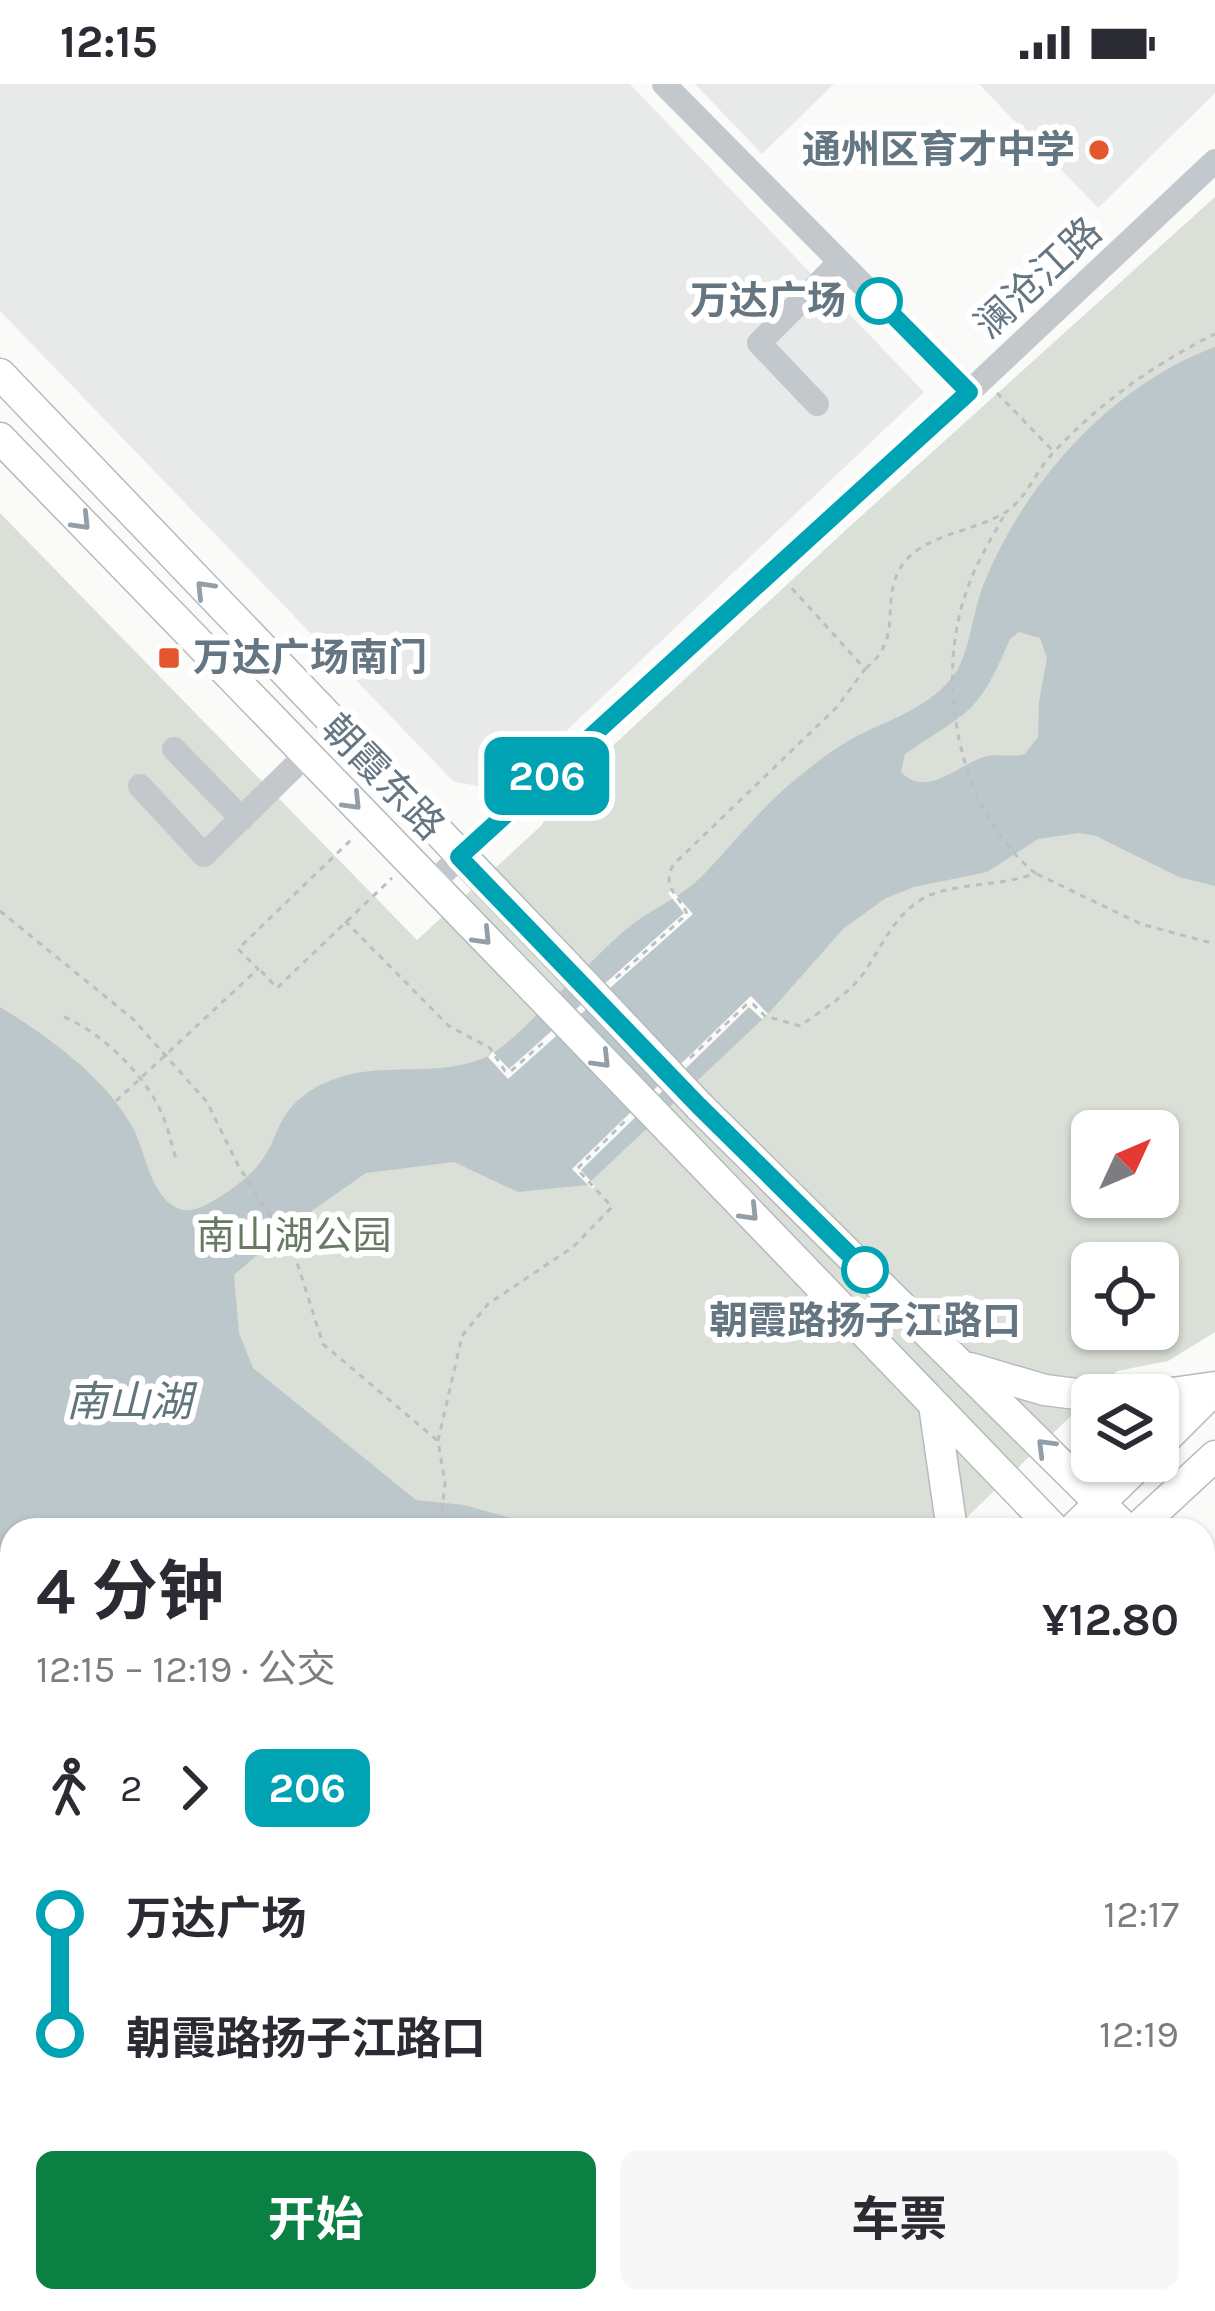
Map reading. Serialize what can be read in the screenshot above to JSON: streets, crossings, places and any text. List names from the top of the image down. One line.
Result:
{"streets":{"main road":["朝霞东路"],"street":["澜沧江路"]},"crossings":[["澜沧江路","朝霞东路"]],"water":["南山湖"],"parks":["南山湖公园"],"places":{"other":["通州区育才中学","万达广场","朝霞路扬子江路口"],"transit":["万达广场南门"]},"lines":["bus line 206"],"north":"top right","page":{"status":"12:15","on_map":"206","heading":["4 分钟","12:15 – 12:19 · 公交","¥12.80"],"legs":["2","206"],"list":[{"name":"万达广场","value":"12:17"},{"name":"朝霞路扬子江路口","value":"12:19"}],"buttons":["开始","车票"]}}
